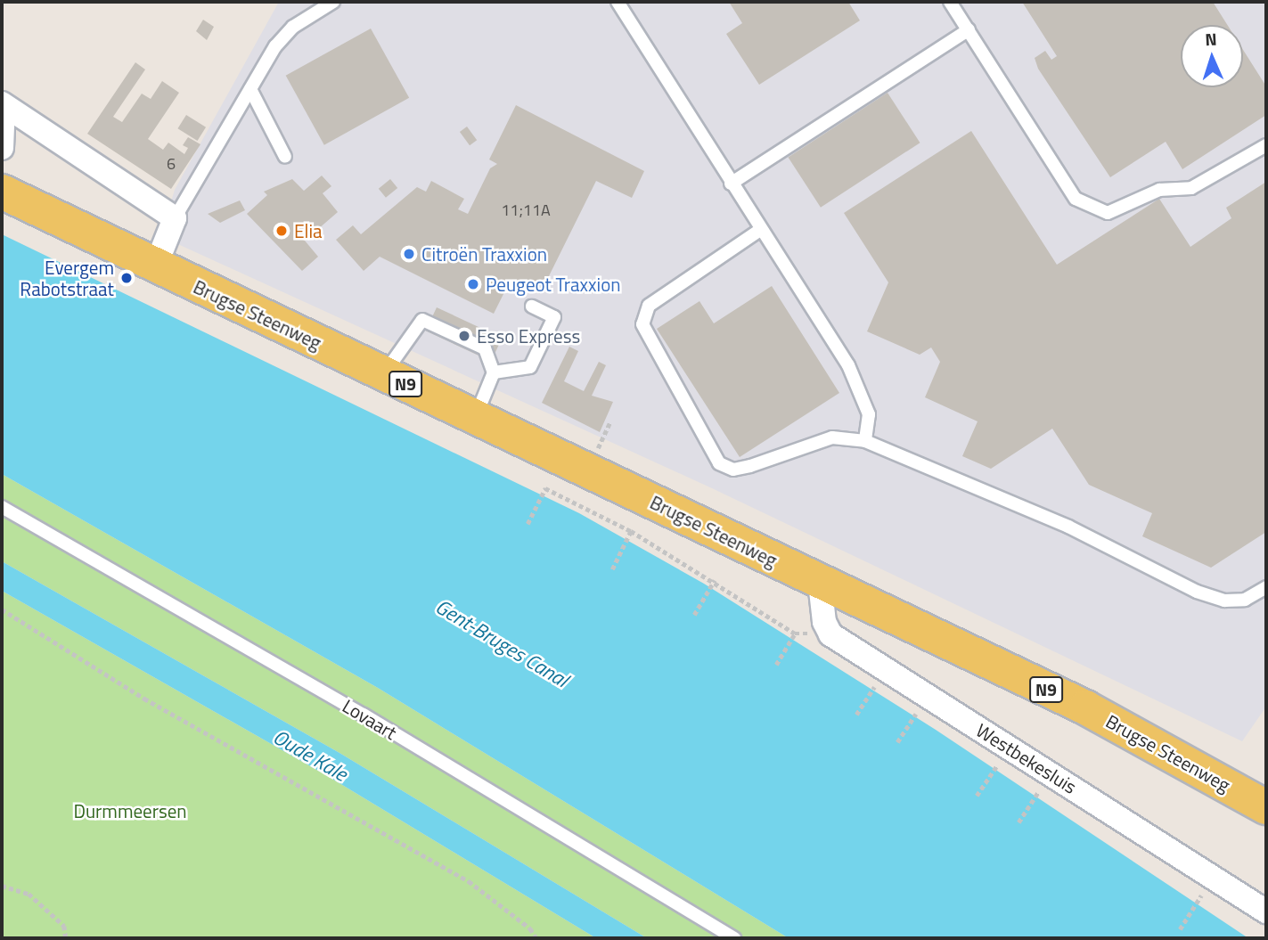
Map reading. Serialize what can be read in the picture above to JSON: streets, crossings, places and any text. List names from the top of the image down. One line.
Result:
{"streets":{"main road":["Brugse Steenweg","N9"],"street":["Westbekesluis"],"lane":["Lovaart"]},"water":["Gent-Bruges Canal","Oude Kale"],"parks":["Durmmeersen"],"places":["Elia","Citroën Traxxion","Evergem Rabotstraat","Peugeot Traxxion","Esso Express"],"house_numbers":["6","11;11A"],"north":"top"}
